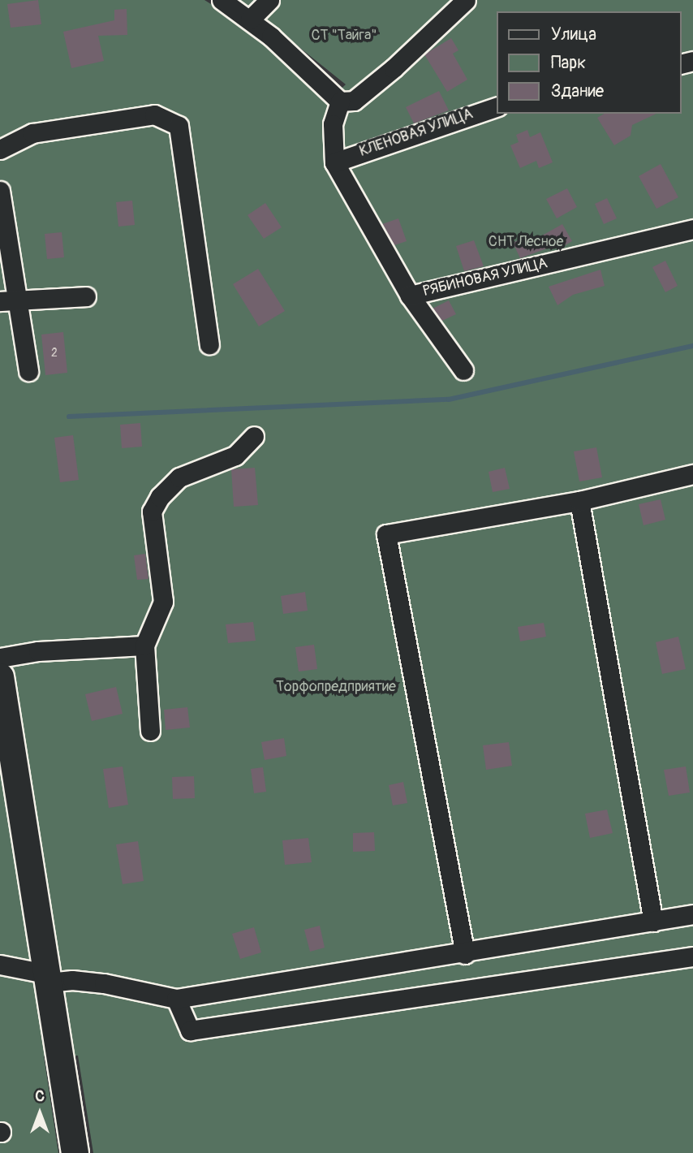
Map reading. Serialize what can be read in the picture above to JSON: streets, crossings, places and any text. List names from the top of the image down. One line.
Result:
{"streets":{"street":["КЛЕНОВАЯ УЛИЦА","РЯБИНОВАЯ УЛИЦА"]},"parks":["СТ \"Тайга\"","СНТ Лесное","Торфопредприятие"],"house_numbers":["2"],"legend":["Улица","Парк","Здание"],"north":"top"}
